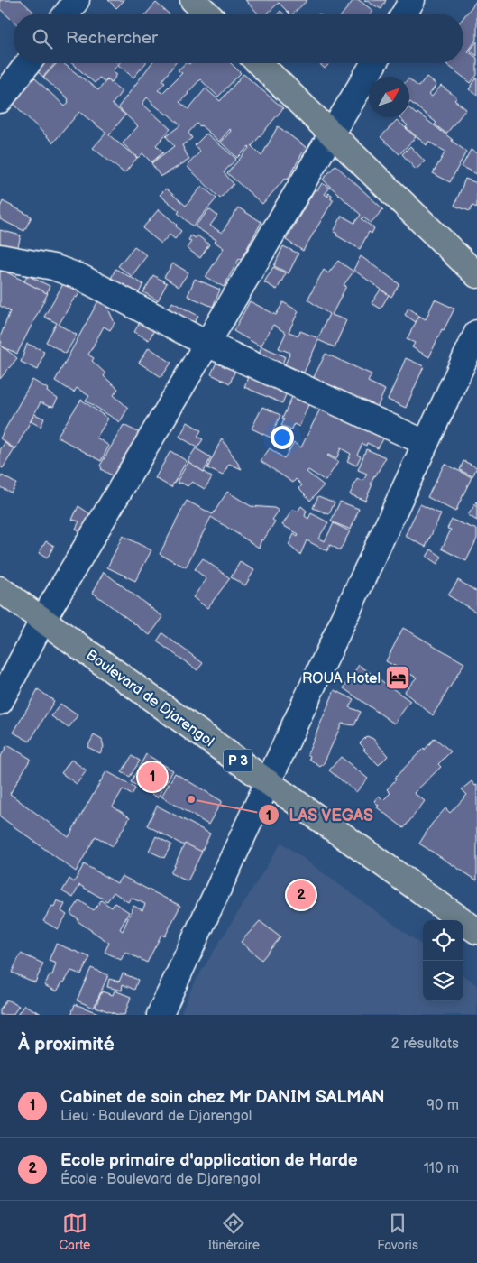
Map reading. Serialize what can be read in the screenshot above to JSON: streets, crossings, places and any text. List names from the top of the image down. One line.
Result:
{"streets":{"main road":["Boulevard de Djarengol","P 3"]},"places":{"hotel":["ROUA Hotel"],"other":["LAS VEGAS"]},"north":"top right","page":{"search":"Rechercher","pins":["1","2"],"heading":["À proximité","2 résultats"],"list":[{"mark":"1","name":"Cabinet de soin chez Mr DANIM SALMAN","note":"Lieu · Boulevard de Djarengol","value":"90 m"},{"mark":"2","name":"Ecole primaire d'application de Harde","note":"École · Boulevard de Djarengol","value":"110 m"}],"nav":["Carte","Itinéraire","Favoris"]}}
